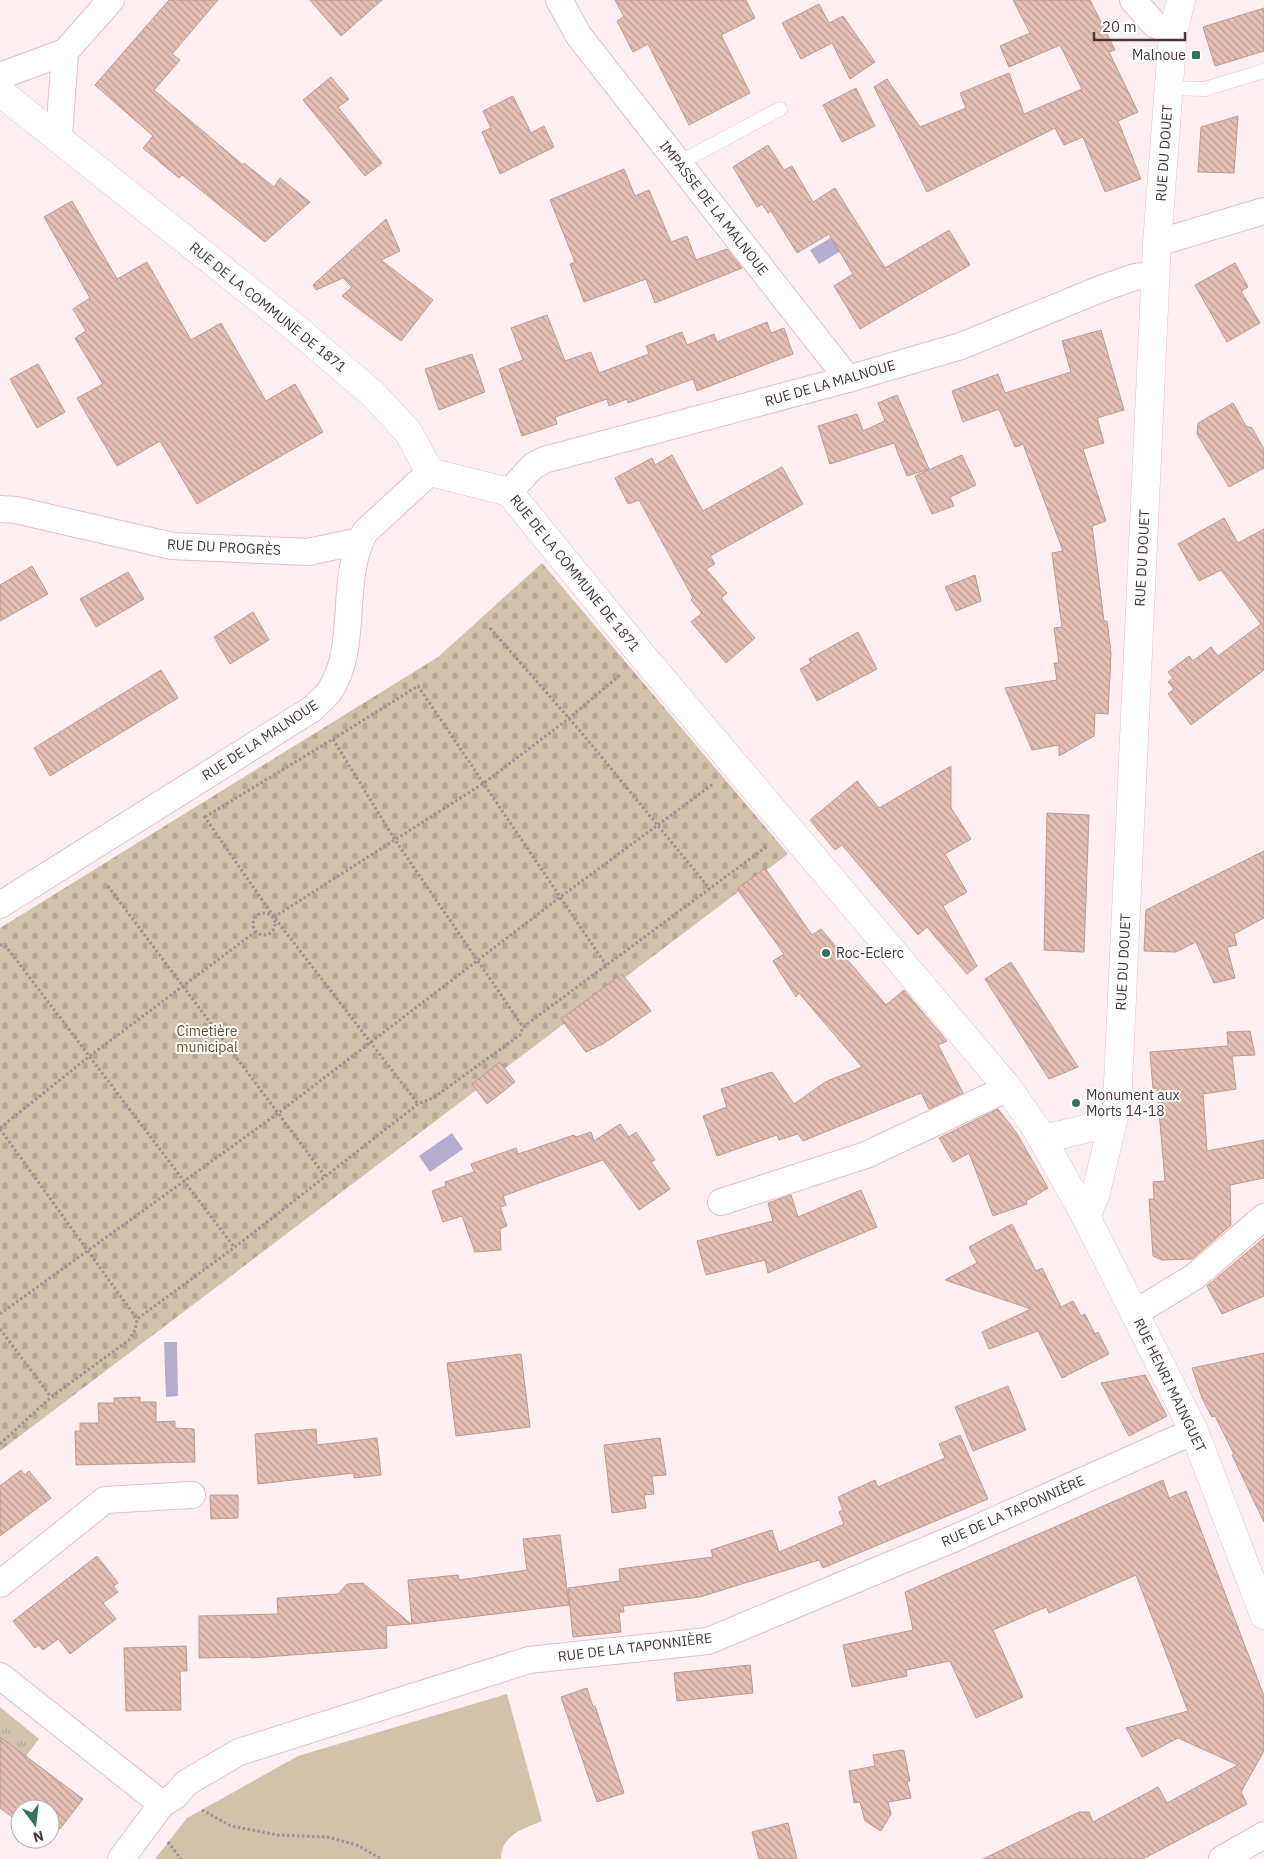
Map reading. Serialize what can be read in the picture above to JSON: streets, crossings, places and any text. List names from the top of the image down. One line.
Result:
{"streets":{"street":["RUE DU DOUET","IMPASSE DE LA MALNOUE","RUE DE LA COMMUNE DE 1871","RUE DE LA MALNOUE","RUE DU PROGRÈS","RUE HENRI MAINGUET","RUE DE LA TAPONNIÈRE"]},"crossings":[["RUE DU DOUET","RUE DE LA COMMUNE DE 1871"],["RUE DU DOUET","RUE DE LA MALNOUE"],["RUE DU DOUET","RUE HENRI MAINGUET"],["IMPASSE DE LA MALNOUE","RUE DE LA MALNOUE"],["RUE DE LA COMMUNE DE 1871","RUE DE LA MALNOUE"],["RUE DE LA COMMUNE DE 1871","RUE HENRI MAINGUET"],["RUE DE LA MALNOUE","RUE DU PROGRÈS"],["RUE HENRI MAINGUET","RUE DE LA TAPONNIÈRE"]],"parks":["Cimetière municipal"],"places":{"transit":["Malnoue"],"other":["Roc-Eclerc","Monument aux Morts 14-18"]},"scale_bar":"20 m","north":"bottom"}
